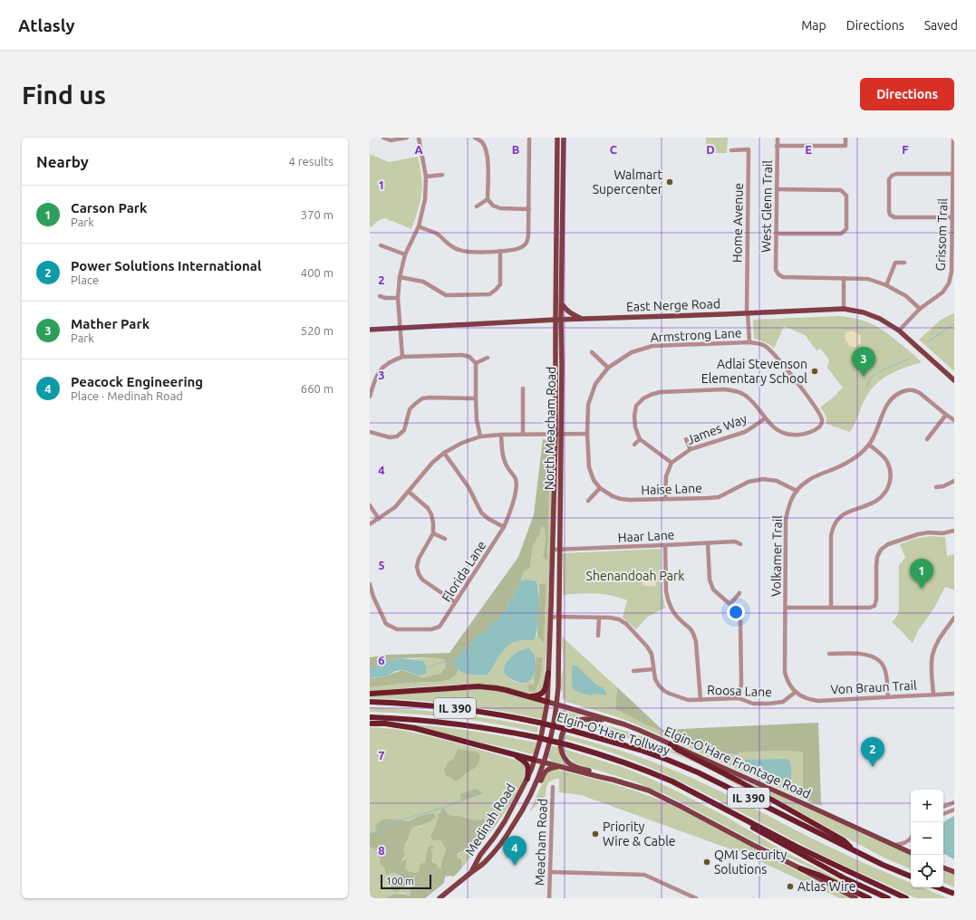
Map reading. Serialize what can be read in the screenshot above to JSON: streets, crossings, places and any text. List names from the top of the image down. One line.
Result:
{"streets":{"highway":["IL 390","Elgin-O'Hare Tollway"],"main road":["East Nerge Road","North Meacham Road","Elgin-O'Hare Frontage Road","Medinah Road"],"street":["West Glenn Trail","Home Avenue","Grissom Trail","Armstrong Lane","James Way","Haise Lane","Haar Lane","Volkamer Trail","Florida Lane","Von Braun Trail","Roosa Lane","Meacham Road"]},"crossings":[["Home Avenue","East Nerge Road"],["Home Avenue","Armstrong Lane"],["Grissom Trail","East Nerge Road"],["East Nerge Road","North Meacham Road"],["Armstrong Lane","James Way"],["Armstrong Lane","Haise Lane"],["North Meacham Road","Haar Lane"],["North Meacham Road","Roosa Lane"],["North Meacham Road","Elgin-O'Hare Frontage Road"],["North Meacham Road","Medinah Road"],["Haise Lane","Volkamer Trail"],["Volkamer Trail","Von Braun Trail"],["Volkamer Trail","Roosa Lane"],["Von Braun Trail","Roosa Lane"]],"parks":["Shenandoah Park"],"places":["Walmart Supercenter","Adlai Stevenson Elementary School","Priority Wire & Cable","QMI Security Solutions","Atlas Wire"],"scale_bar":"100 m","page":{"header":"Atlasly","nav":["Map","Directions","Saved"],"buttons":"Directions","title":"Find us","heading":["Nearby","4 results"],"list":[{"mark":"1","name":"Carson Park","note":"Park","value":"370 m"},{"mark":"2","name":"Power Solutions International","note":"Place","value":"400 m"},{"mark":"3","name":"Mather Park","note":"Park","value":"520 m"},{"mark":"4","name":"Peacock Engineering","note":"Place · Medinah Road","value":"660 m"}],"pins":["3","1","2","4"],"map_buttons":["+","−"],"scale":"100 m"},"grid":{"columns":["A","B","C","D","E","F"],"rows":["1","2","3","4","5","6","7","8"]}}
